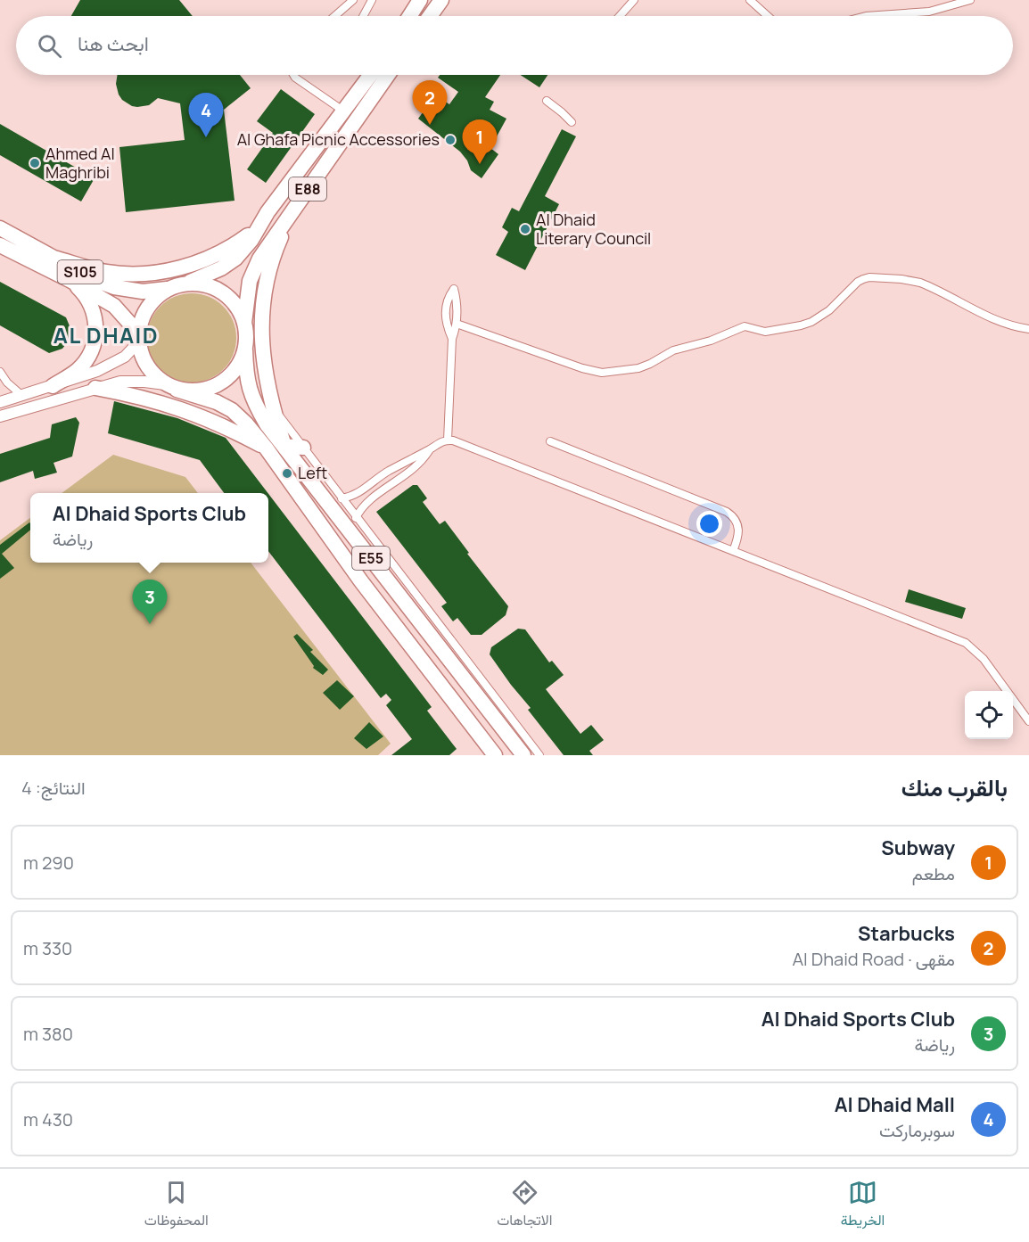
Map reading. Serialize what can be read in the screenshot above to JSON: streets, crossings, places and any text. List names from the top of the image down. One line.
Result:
{"streets":{"highway":["E88","S105","E55"]},"crossings":[["E88","S105"],["E88","E55"],["S105","E55"]],"districts":["AL DHAID"],"places":["Al Ghafa Picnic Accessories","Ahmed Al Maghribi","Al Dhaid Literary Council","Left"],"page":{"search":"ابحث هنا","pins":["2","4","1","3"],"popup":["Al Dhaid Sports Club","رياضة"],"heading":["بالقرب منك","النتائج: 4"],"list":[{"mark":"1","name":"Subway","note":"مطعم","value":"290 m"},{"mark":"2","name":"Starbucks","note":"مقهى · Al Dhaid Road","value":"330 m"},{"mark":"3","name":"Al Dhaid Sports Club","note":"رياضة","value":"380 m"},{"mark":"4","name":"Al Dhaid Mall","note":"سوبرماركت","value":"430 m"}],"nav":["الخريطة","الاتجاهات","المحفوظات"]}}
